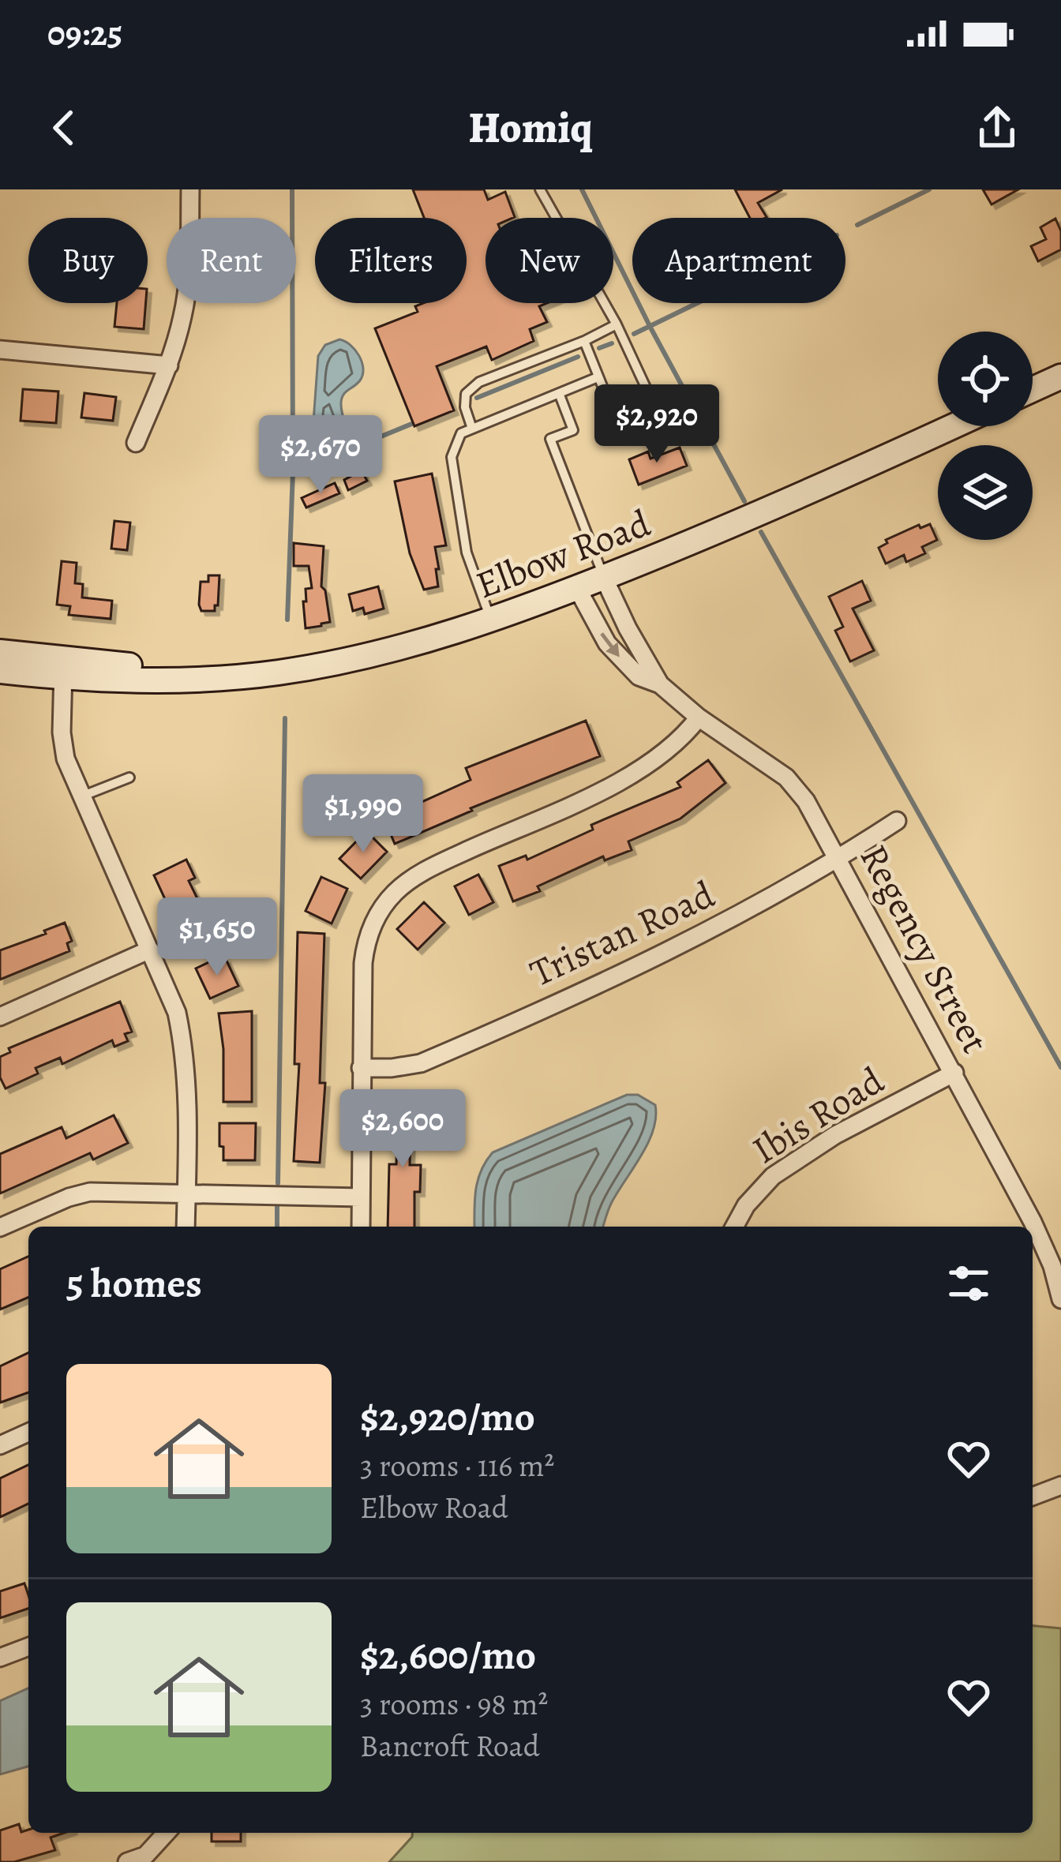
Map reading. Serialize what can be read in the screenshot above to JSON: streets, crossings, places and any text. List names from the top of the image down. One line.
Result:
{"streets":{"main road":["Elbow Road"],"street":["Tristan Road","Regency Street","Ibis Road"]},"crossings":[["Elbow Road","Regency Street"],["Tristan Road","Regency Street"],["Regency Street","Ibis Road"]],"page":{"status":"09:25","header":"Homiq","chip":["Buy","Rent","Filters","New","Apartment"],"price":["$2,920","$2,670","$1,990","$1,650","$2,600"],"heading":"5 homes","list":[{"name":"$2,920/mo","note":"3 rooms · 116 m² · Elbow Road"},{"name":"$2,600/mo","note":"3 rooms · 98 m² · Bancroft Road"}]}}
